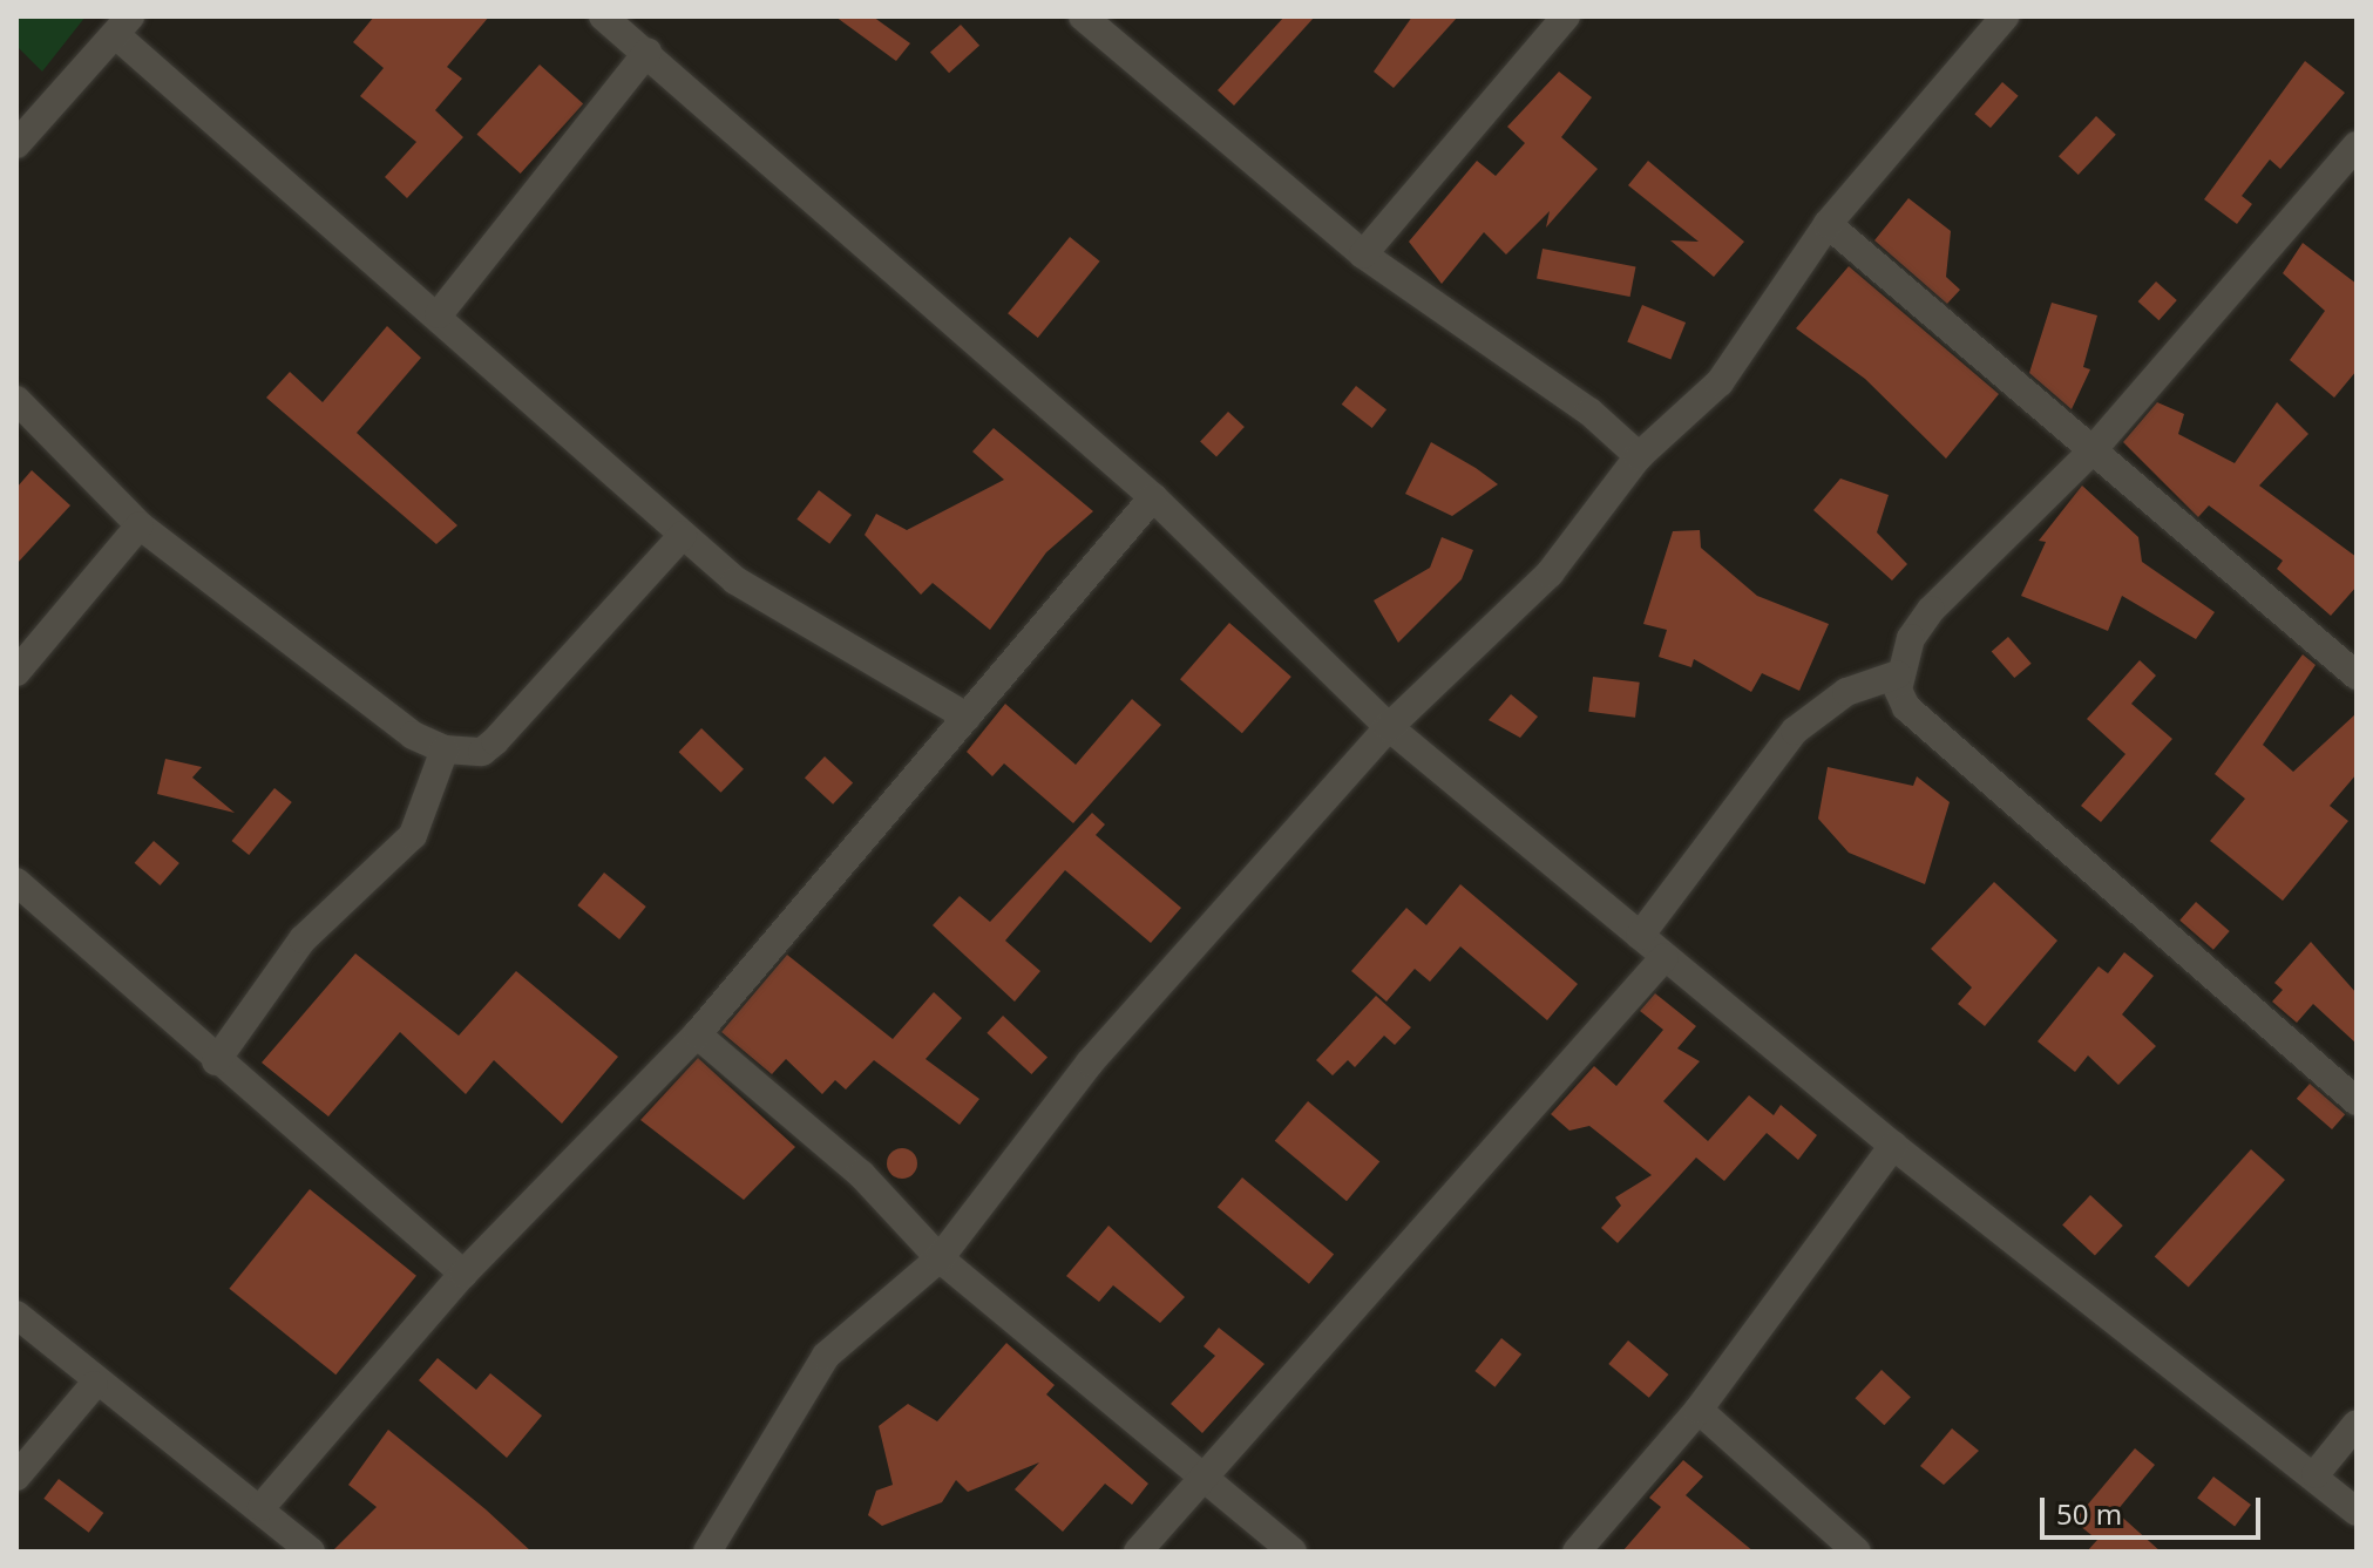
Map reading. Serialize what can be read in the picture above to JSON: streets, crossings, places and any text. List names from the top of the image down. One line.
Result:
{"scale_bar":"50 m"}
